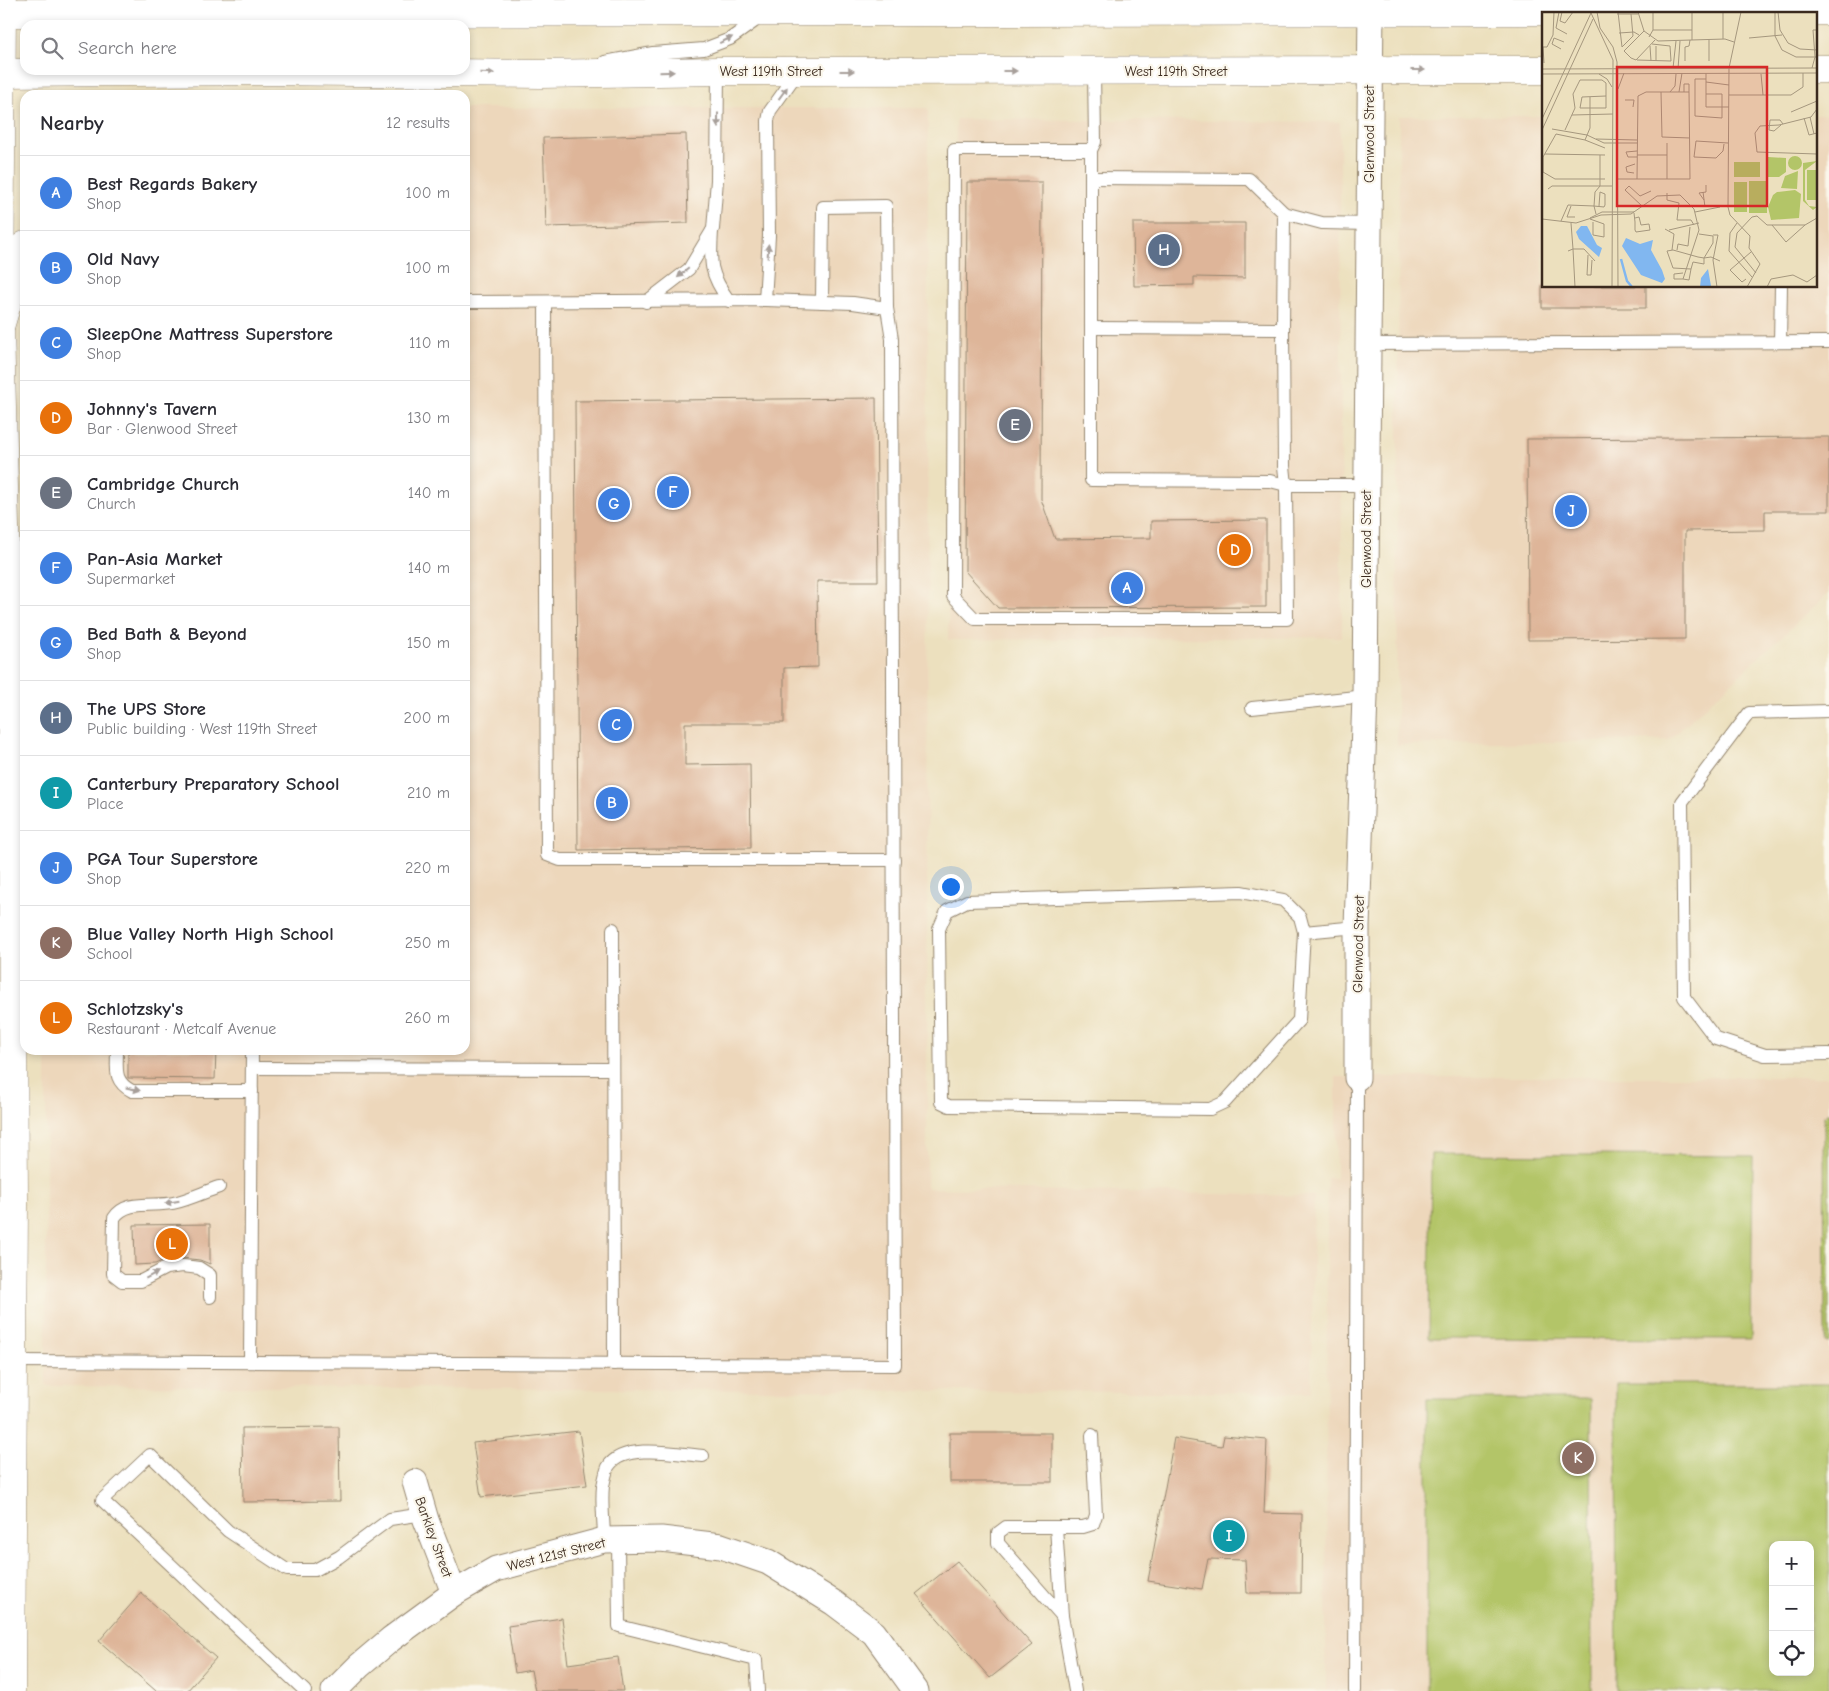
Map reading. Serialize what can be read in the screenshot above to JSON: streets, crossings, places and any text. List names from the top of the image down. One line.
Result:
{"streets":{"main road":["West 119th Street"],"street":["Glenwood Street","Barkley Street","West 121st Street"]},"crossings":[["West 119th Street","Glenwood Street"],["Barkley Street","West 121st Street"]],"page":{"search":"Search here","heading":["Nearby","12 results"],"list":[{"mark":"A","name":"Best Regards Bakery","note":"Shop","value":"100 m"},{"mark":"B","name":"Old Navy","note":"Shop","value":"100 m"},{"mark":"C","name":"SleepOne Mattress Superstore","note":"Shop","value":"110 m"},{"mark":"D","name":"Johnny's Tavern","note":"Bar · Glenwood Street","value":"130 m"},{"mark":"E","name":"Cambridge Church","note":"Church","value":"140 m"},{"mark":"F","name":"Pan-Asia Market","note":"Supermarket","value":"140 m"},{"mark":"G","name":"Bed Bath & Beyond","note":"Shop","value":"150 m"},{"mark":"H","name":"The UPS Store","note":"Public building · West 119th Street","value":"200 m"},{"mark":"I","name":"Canterbury Preparatory School","note":"Place","value":"210 m"},{"mark":"J","name":"PGA Tour Superstore","note":"Shop","value":"220 m"},{"mark":"K","name":"Blue Valley North High School","note":"School","value":"250 m"},{"mark":"L","name":"Schlotzsky's","note":"Restaurant · Metcalf Avenue","value":"260 m"}],"pins":["H","E","F","G","J","D","A","C","B","L","K","I"],"map_buttons":["+","−"]}}
